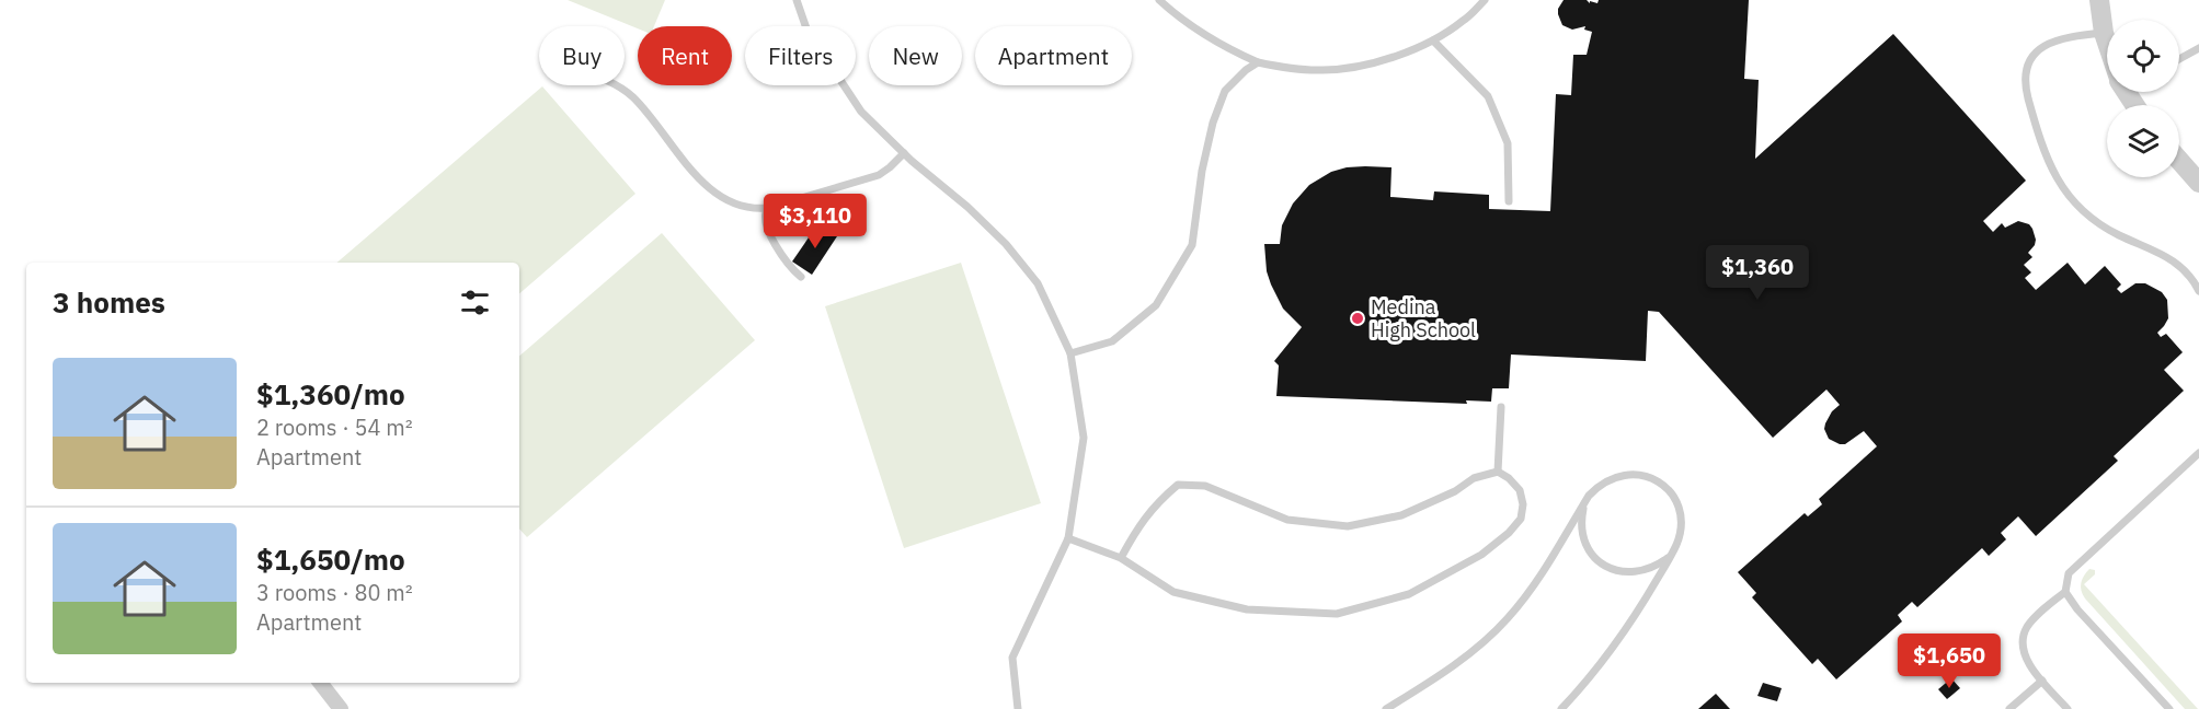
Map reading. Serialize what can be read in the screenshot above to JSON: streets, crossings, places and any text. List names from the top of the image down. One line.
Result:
{"places":["Medina High School"],"page":{"chip":["Buy","Rent","Filters","New","Apartment"],"price":["$3,110","$1,360","$1,650"],"heading":"3 homes","list":[{"name":"$1,360/mo","note":"2 rooms · 54 m² · Apartment"},{"name":"$1,650/mo","note":"3 rooms · 80 m² · Apartment"}]}}
